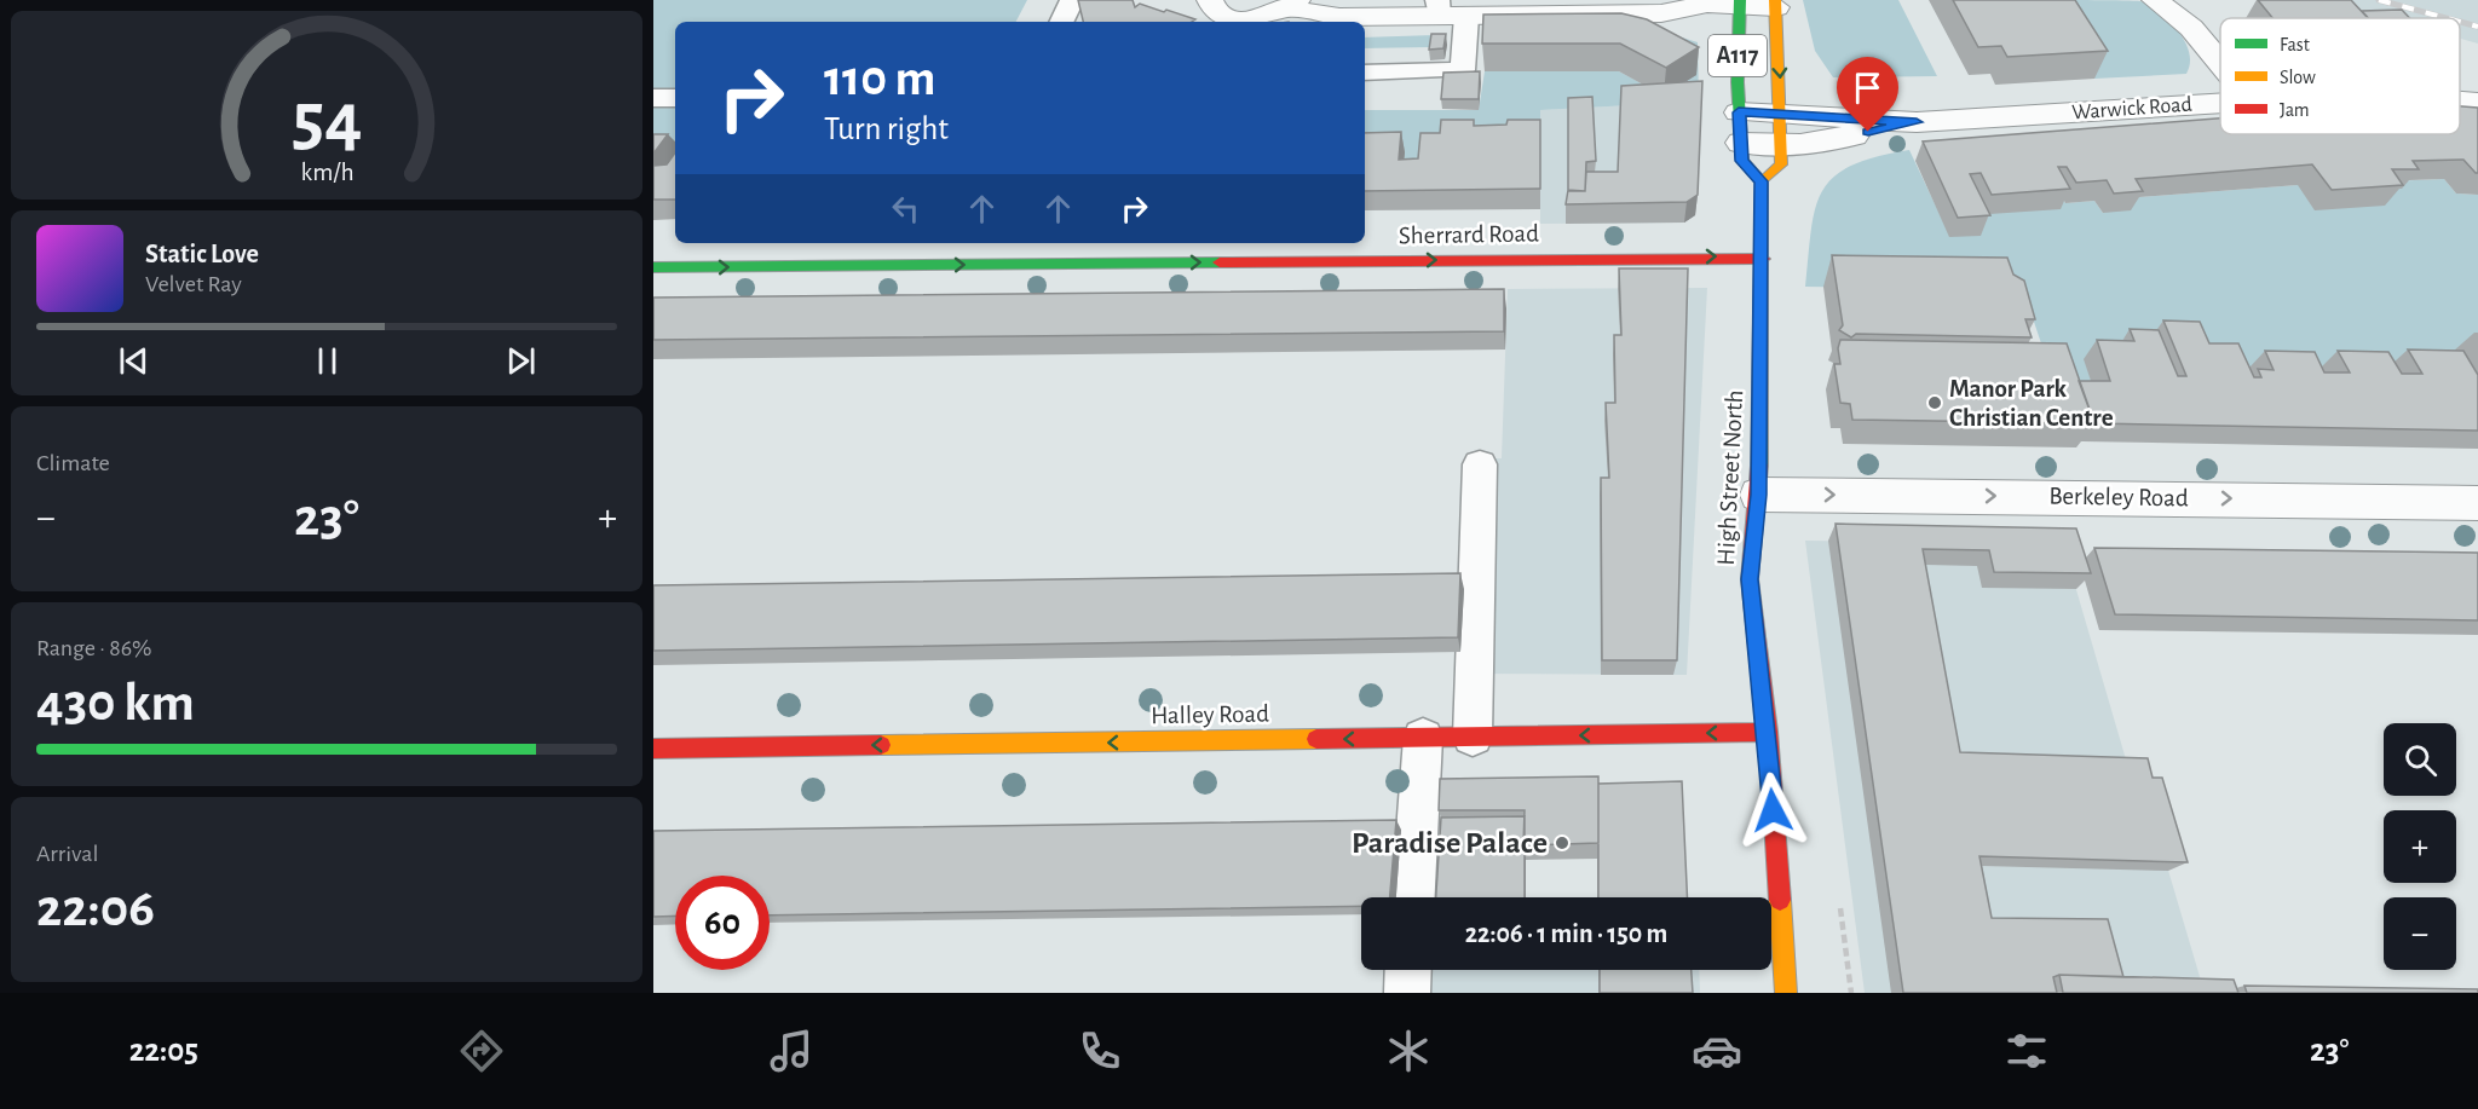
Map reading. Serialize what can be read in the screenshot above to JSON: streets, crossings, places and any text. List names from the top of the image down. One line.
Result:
{"streets":{"street":["A117","Warwick Road","Sherrard Road","High Street North","Berkeley Road","Halley Road"]},"crossings":[["A117","Warwick Road"],["A117","High Street North"],["Sherrard Road","High Street North"],["High Street North","Berkeley Road"],["High Street North","Halley Road"]],"one_way":["Sherrard Road","Berkeley Road","Halley Road"],"places":["Manor Park Christian Centre","Paradise Palace"],"legend":["Fast","Slow","Jam"],"page":{"turn":["110 m","Turn right"],"song":["Static Love","Velvet Ray"],"tile":["Climate",["Range · 86%","430 km"],["Arrival","22:06"]],"heat":["−","23°","+"],"map_buttons":["+","−"],"limit":"60","trip":"22:06 · 1 min · 150 m","tabs":["22:05","23°"],"gauge":["54","km/h"]}}
